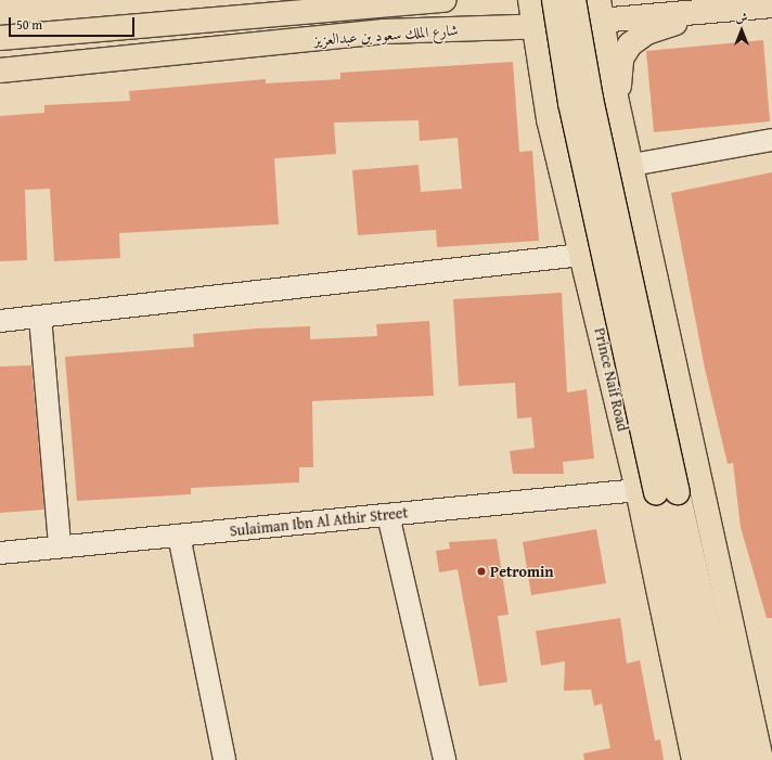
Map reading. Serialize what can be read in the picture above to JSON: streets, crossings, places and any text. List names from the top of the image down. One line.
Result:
{"streets":{"main road":["شارع الملك سعود بن عبدالعزيز","Prince Naif Road"],"street":["Sulaiman Ibn Al Athir Street"]},"crossings":[["شارع الملك سعود بن عبدالعزيز","Prince Naif Road"],["Prince Naif Road","Sulaiman Ibn Al Athir Street"]],"places":["Petromin"],"scale_bar":"50 m","north":"top"}
